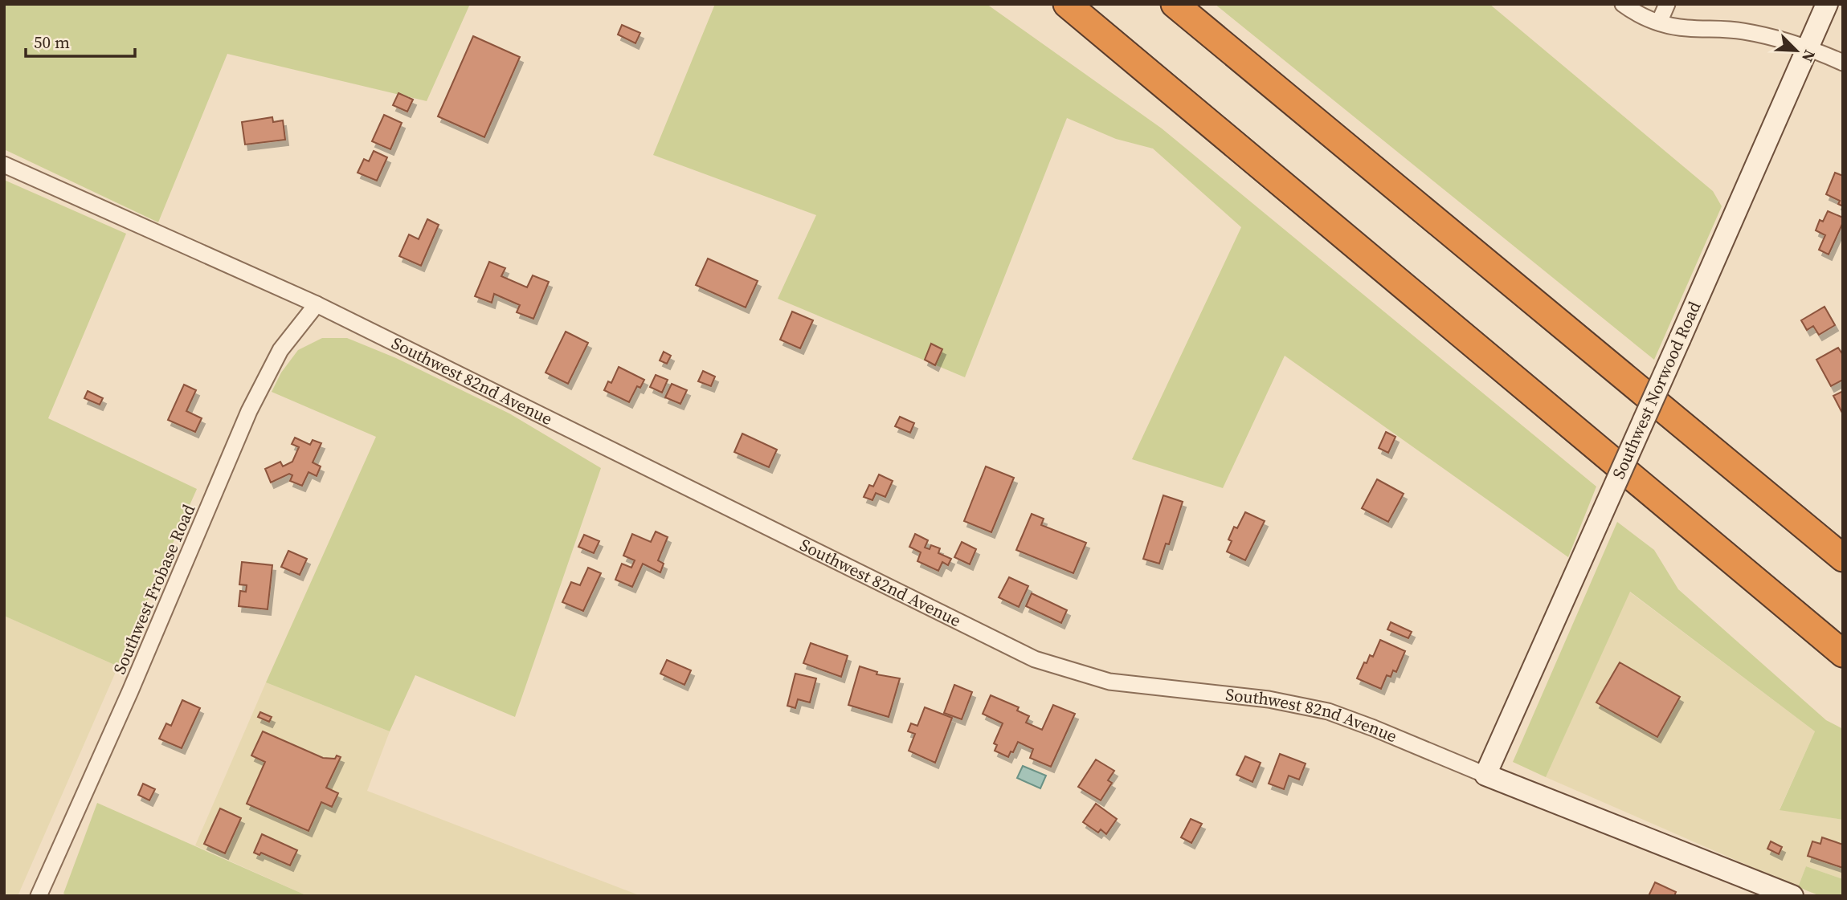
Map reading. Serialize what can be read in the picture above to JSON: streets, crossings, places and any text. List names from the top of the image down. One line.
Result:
{"streets":{"street":["Southwest 82nd Avenue","Southwest Norwood Road","Southwest Frobase Road"]},"crossings":[["Southwest 82nd Avenue","Southwest Norwood Road"],["Southwest 82nd Avenue","Southwest Frobase Road"]],"scale_bar":"50 m","north":"bottom right"}
